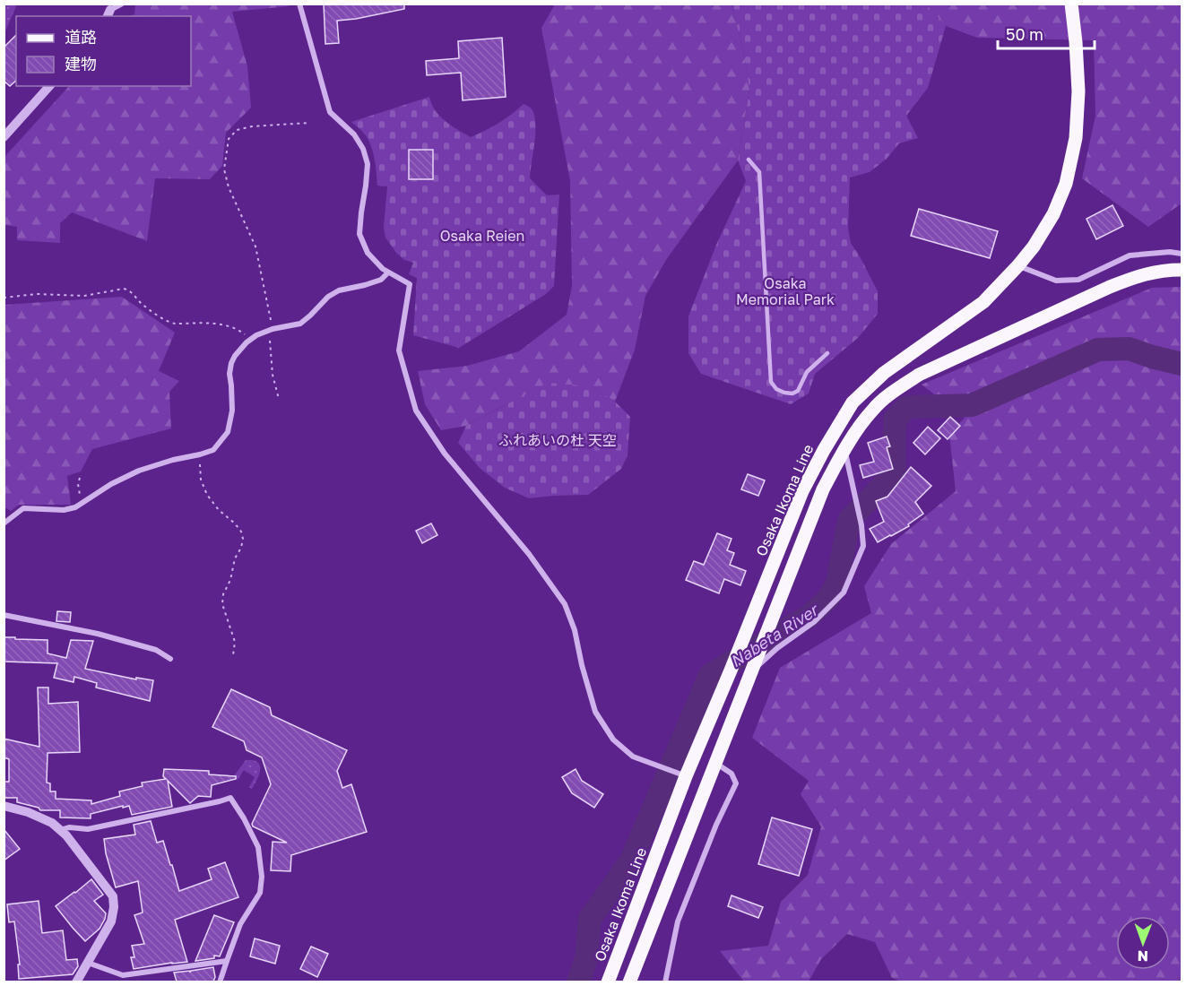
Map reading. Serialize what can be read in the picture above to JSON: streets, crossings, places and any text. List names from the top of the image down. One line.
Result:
{"streets":{"main road":["Osaka Ikoma Line"]},"water":["Nabeta River"],"parks":["Osaka Reien","Osaka Memorial Park","ふれあいの杜 天空"],"legend":["道路","建物"],"scale_bar":"50 m","north":"bottom"}
